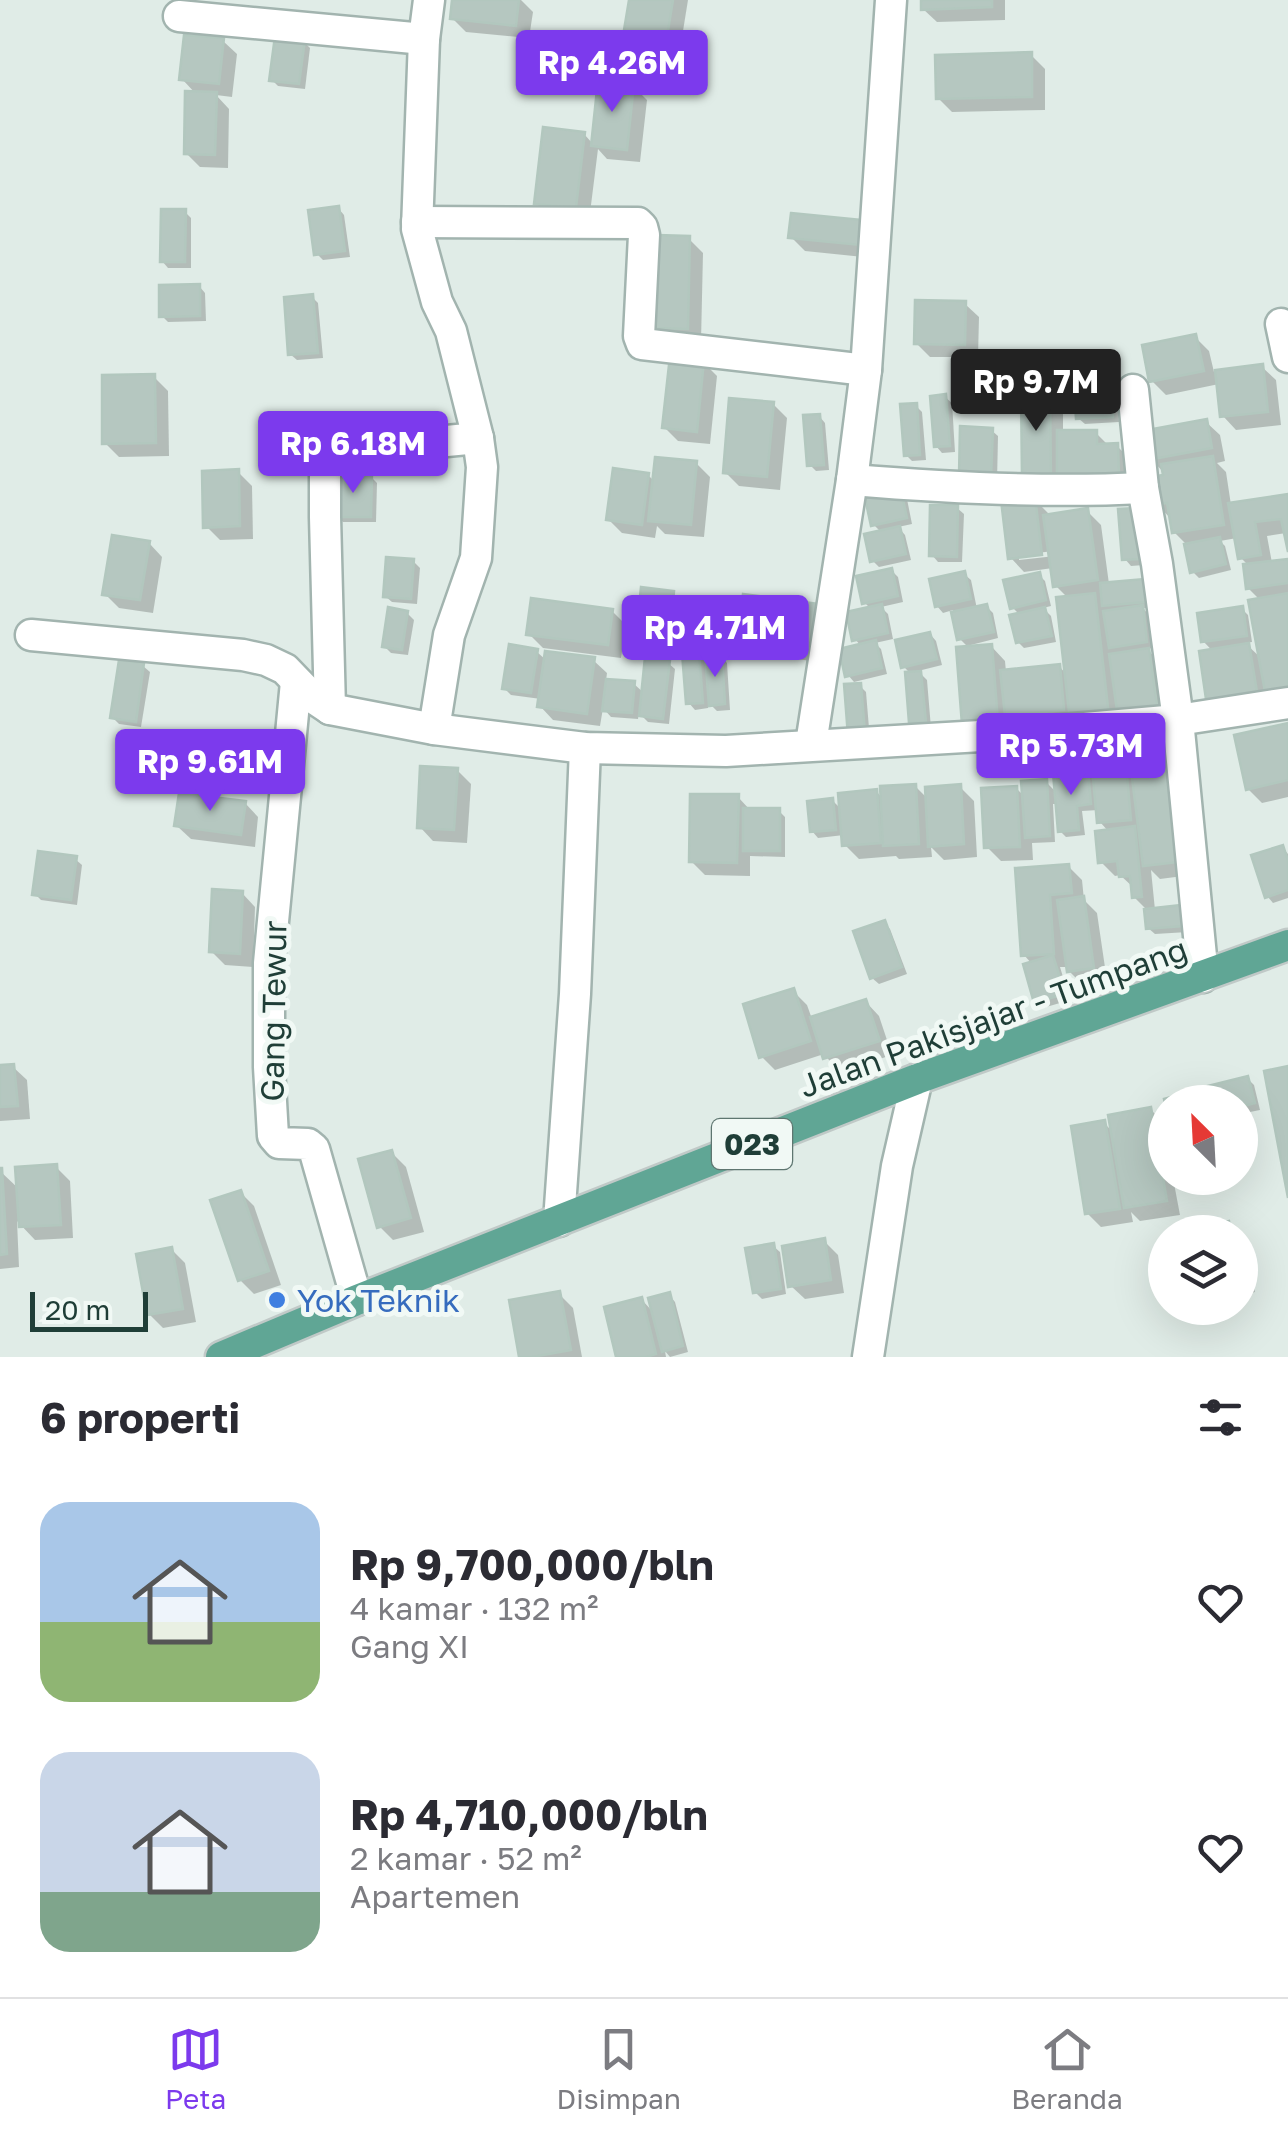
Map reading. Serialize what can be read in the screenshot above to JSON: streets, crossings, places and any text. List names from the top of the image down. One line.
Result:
{"streets":{"main road":["Jalan Pakisjajar - Tumpang","023"],"street":["Gang Tewur"]},"crossings":[["Gang Tewur","Jalan Pakisjajar - Tumpang"]],"places":["Yok Teknik"],"scale_bar":"20 m","north":"top left","page":{"price":["Rp 4.26M","Rp 9.7M","Rp 6.18M","Rp 4.71M","Rp 5.73M","Rp 9.61M"],"scale":"20 m","heading":"6 properti","list":[{"name":"Rp 9,700,000/bln","note":"4 kamar · 132 m² · Gang XI"},{"name":"Rp 4,710,000/bln","note":"2 kamar · 52 m² · Apartemen"}],"tabs":["Peta","Disimpan","Beranda"]}}
